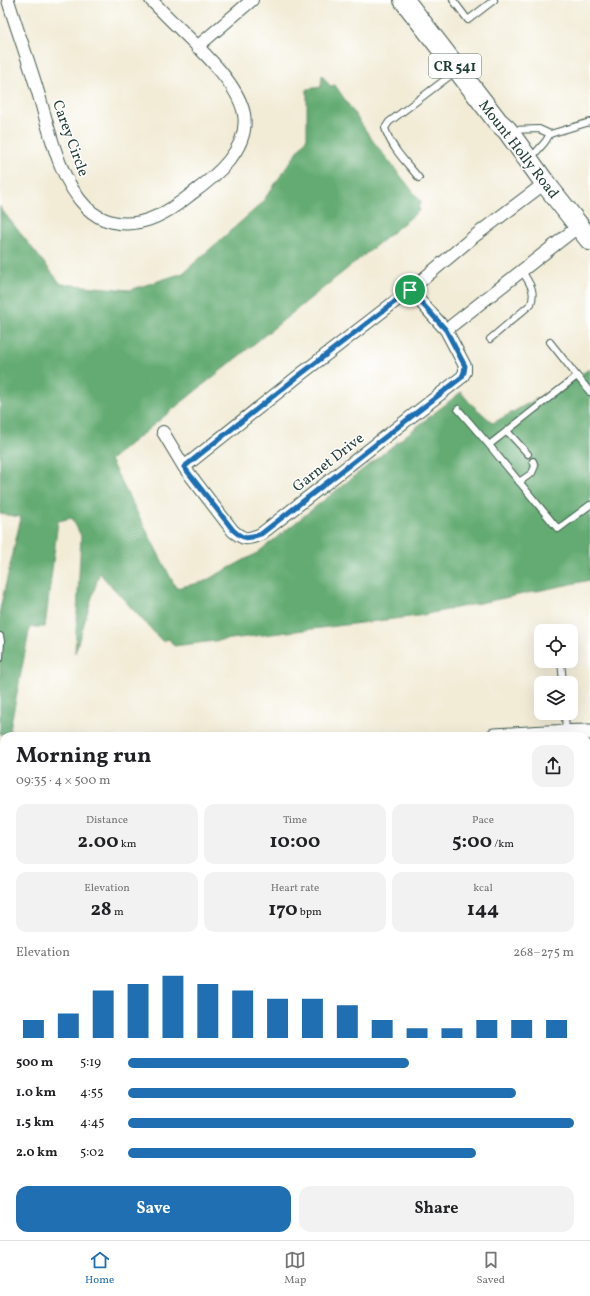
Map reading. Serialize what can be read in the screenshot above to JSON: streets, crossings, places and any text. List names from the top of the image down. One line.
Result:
{"streets":{"highway":["CR 541","Mount Holly Road"],"street":["Carey Circle","Garnet Drive"]},"page":{"heading":["Morning run","09:35 · 4 × 500 m"],"stats":[["Distance","2.00 km"],["Time","10:00"],["Pace","5:00 /km"],["Elevation","28 m"],["Heart rate","170 bpm"],["kcal","144"]],"chart":["Elevation","268–275 m"],"list":[{"name":"500 m","note":"5:19"},{"name":"1.0 km","note":"4:55"},{"name":"1.5 km","note":"4:45"},{"name":"2.0 km","note":"5:02"}],"buttons":["Save","Share"],"tabs":["Home","Map","Saved"]}}
